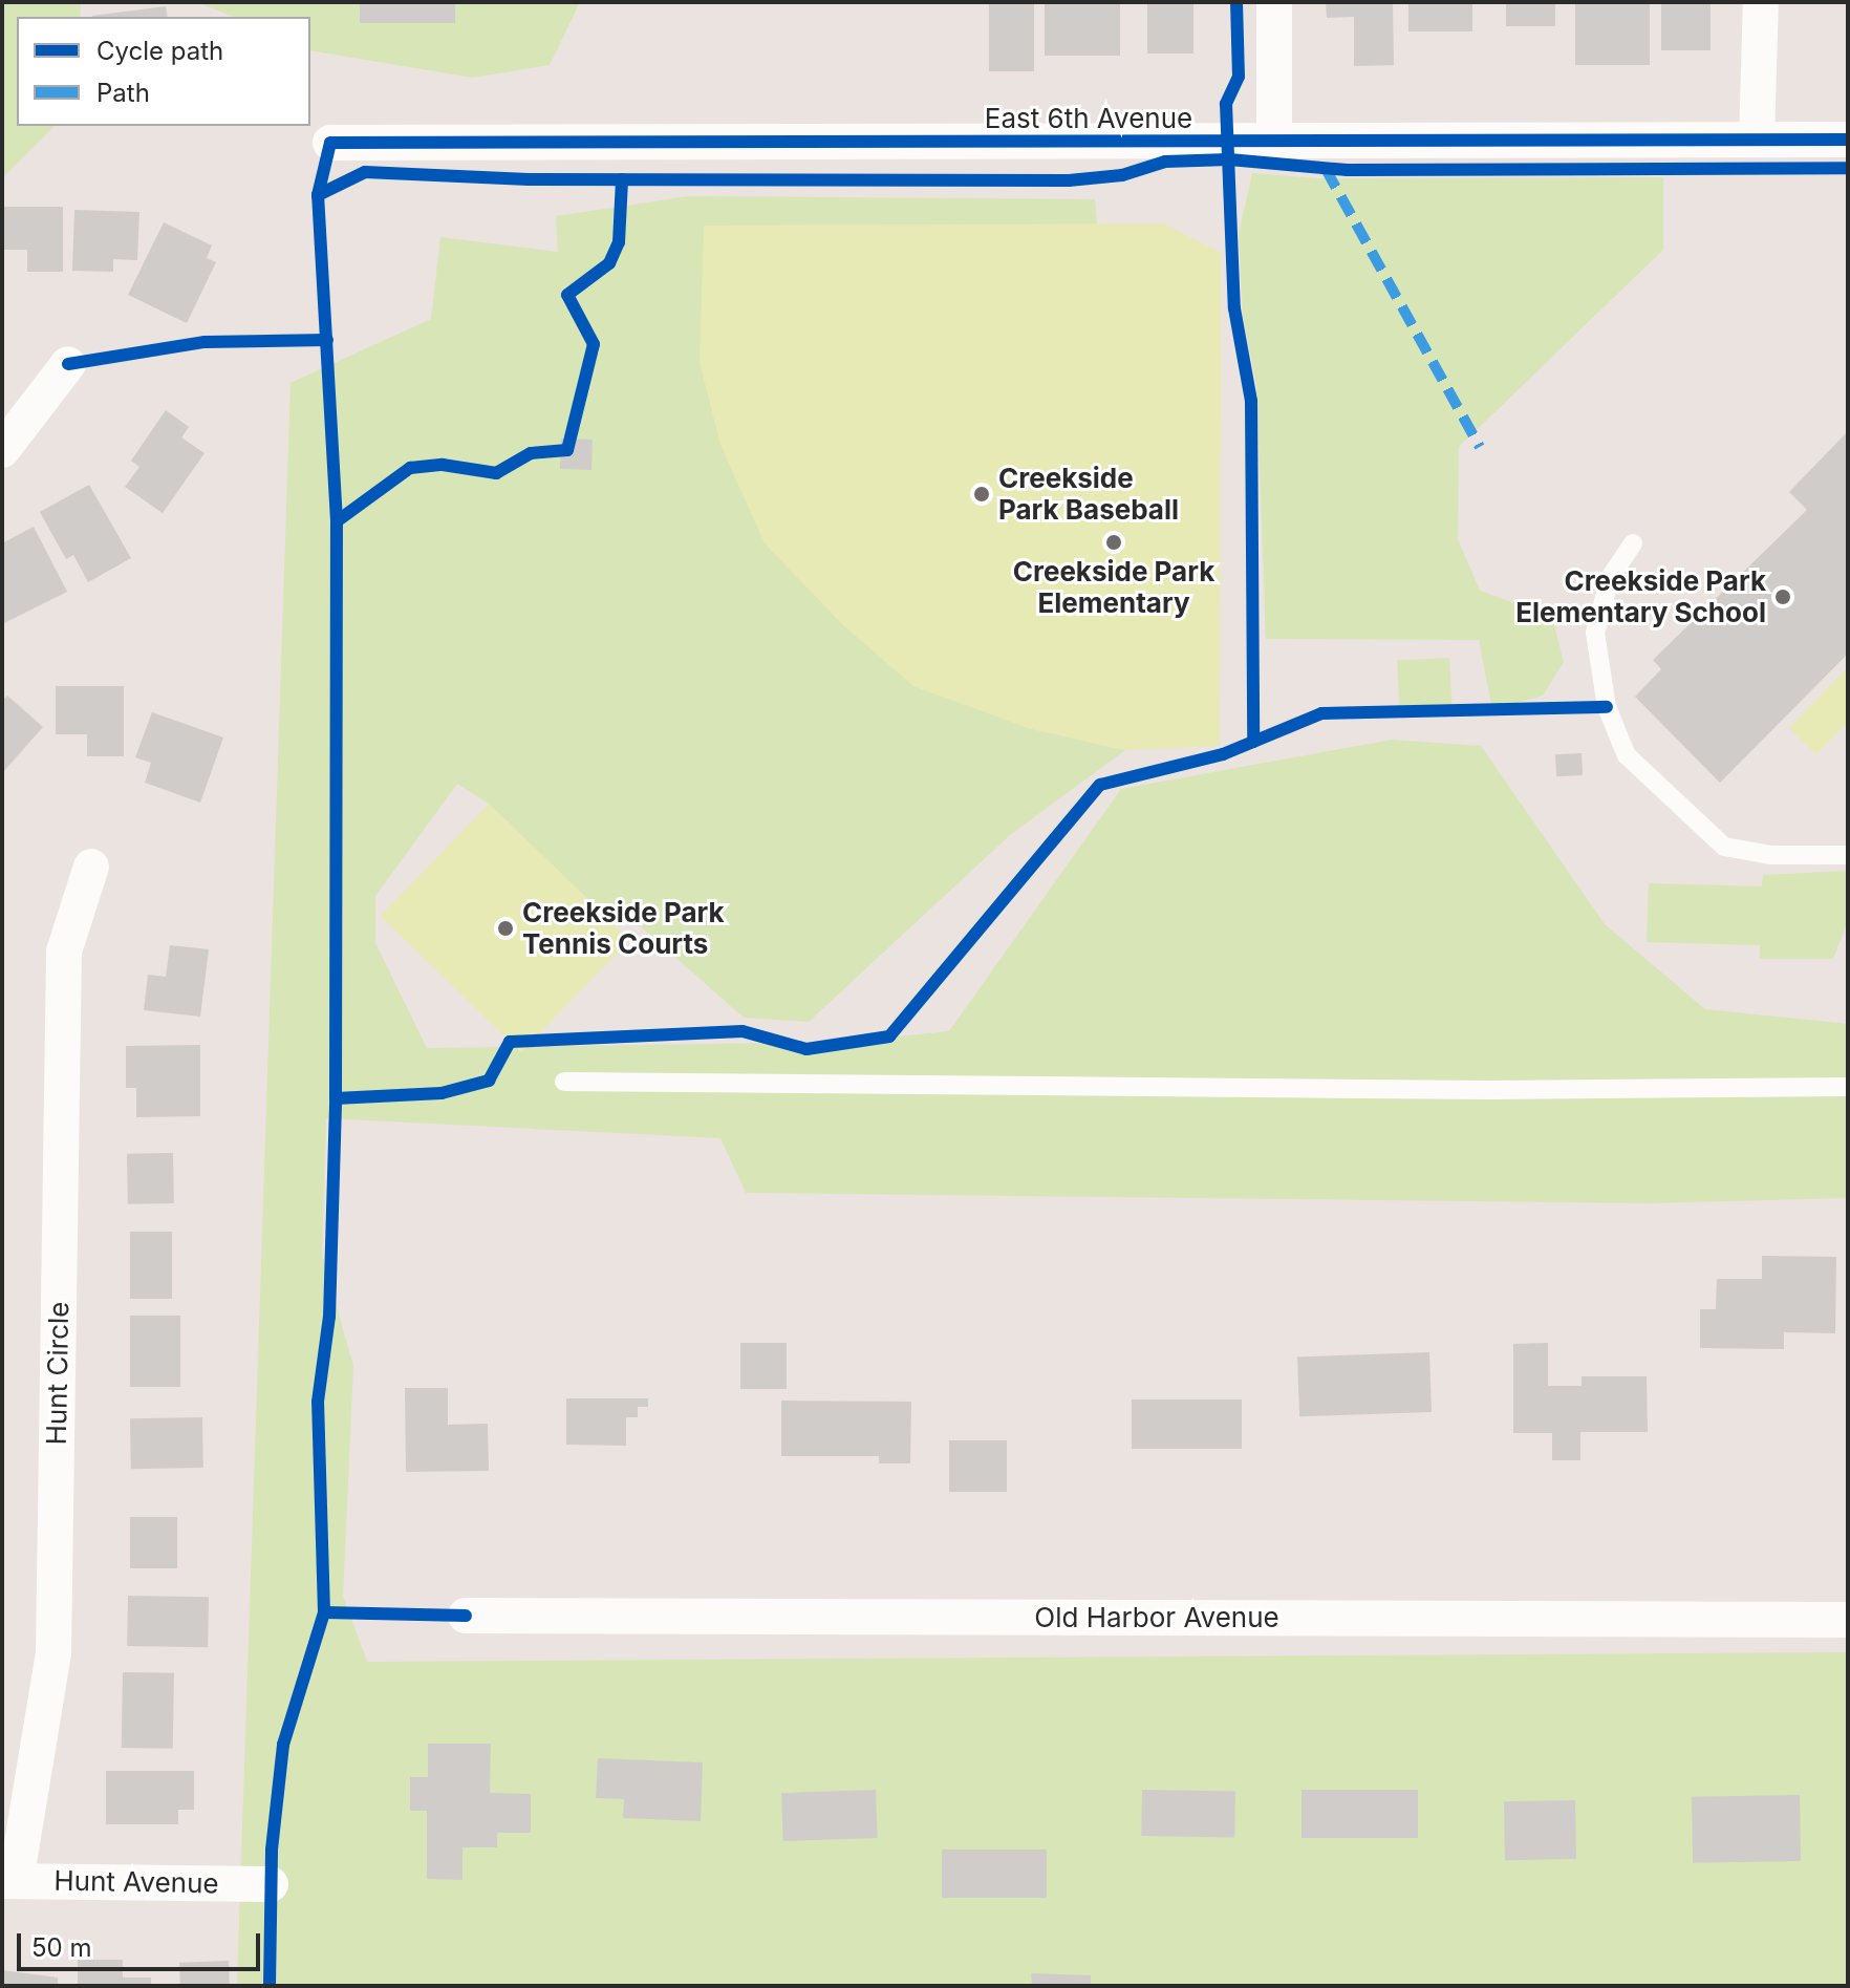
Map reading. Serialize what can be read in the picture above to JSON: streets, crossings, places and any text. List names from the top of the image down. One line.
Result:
{"streets":{"street":["East 6th Avenue","Hunt Circle","Old Harbor Avenue","Hunt Avenue"]},"crossings":[["Hunt Circle","Hunt Avenue"]],"places":["Creekside Park Baseball","Creekside Park Elementary","Creekside Park Elementary School","Creekside Park Tennis Courts"],"legend":["Cycle path","Path"],"scale_bar":"50 m"}
